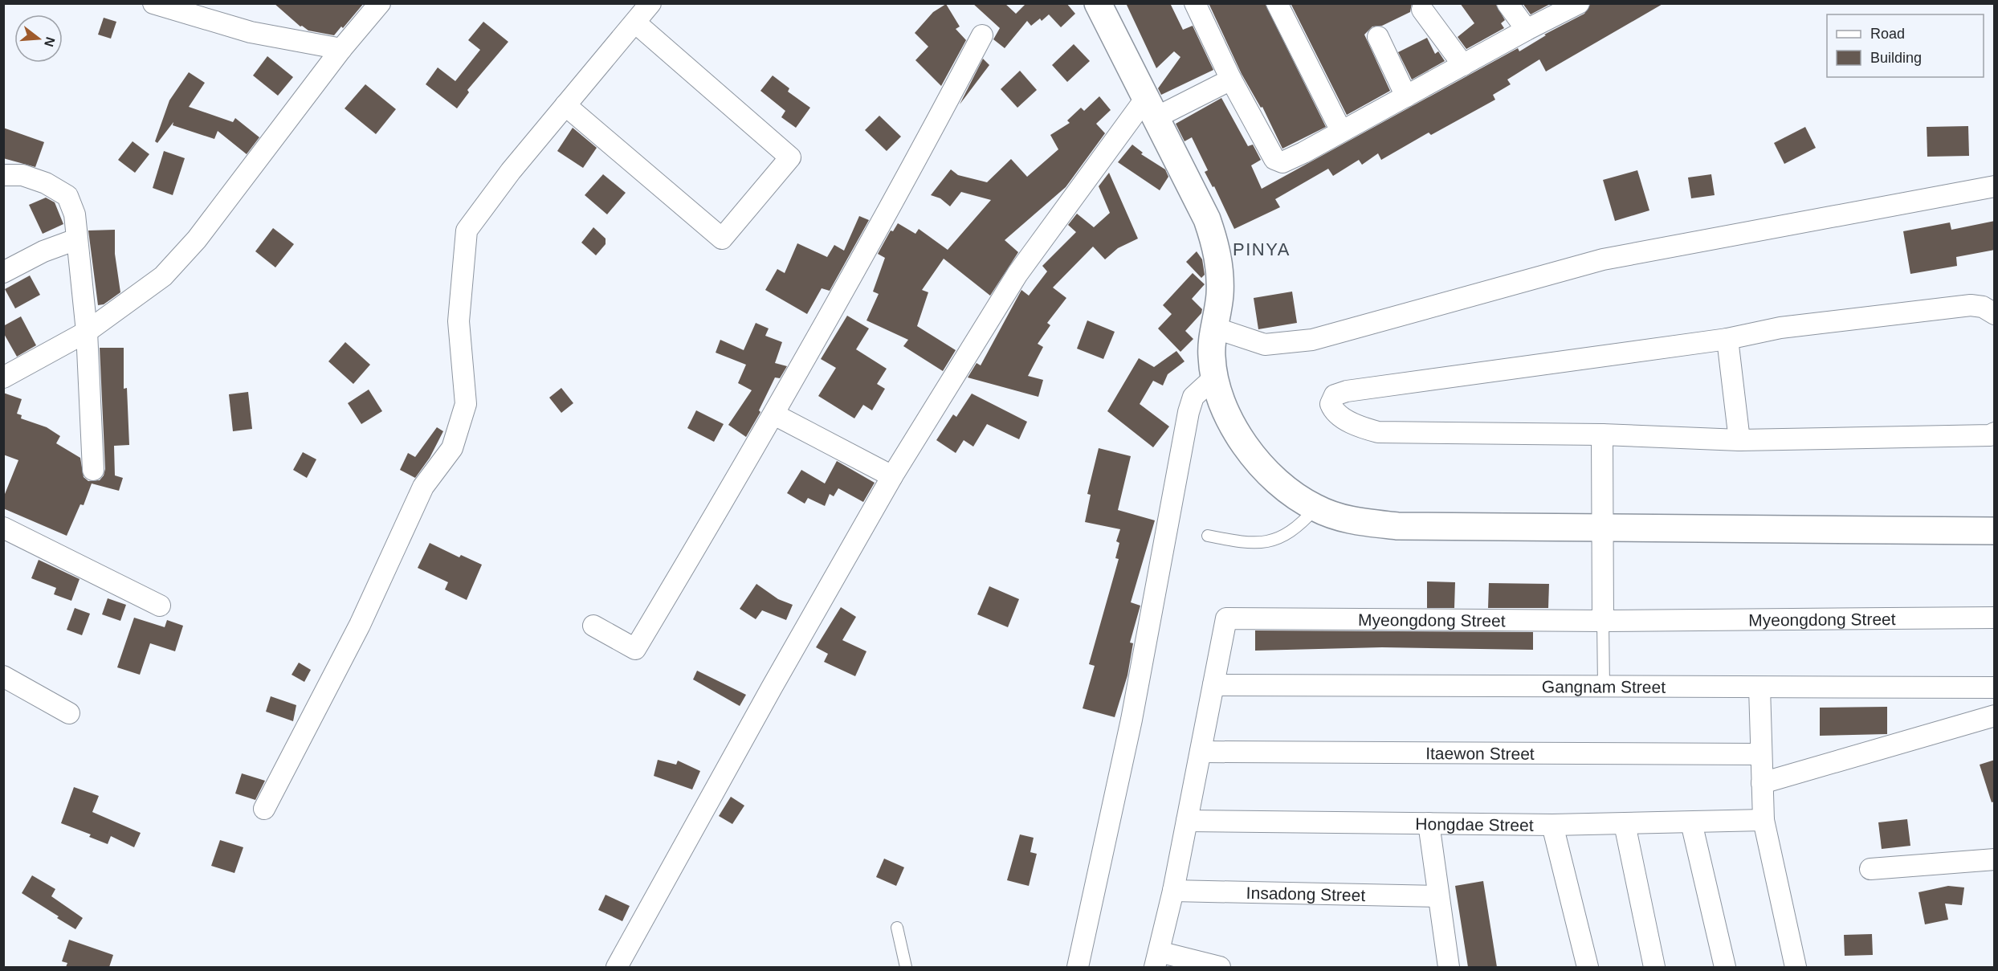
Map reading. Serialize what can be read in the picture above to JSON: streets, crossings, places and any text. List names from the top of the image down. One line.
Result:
{"streets":{"street":["Myeongdong Street","Gangnam Street","Itaewon Street","Hongdae Street","Insadong Street"]},"crossings":[["Myeongdong Street","Gangnam Street"],["Myeongdong Street","Itaewon Street"],["Myeongdong Street","Hongdae Street"],["Myeongdong Street","Insadong Street"]],"districts":["PINYA"],"legend":["Road","Building"],"north":"right"}
